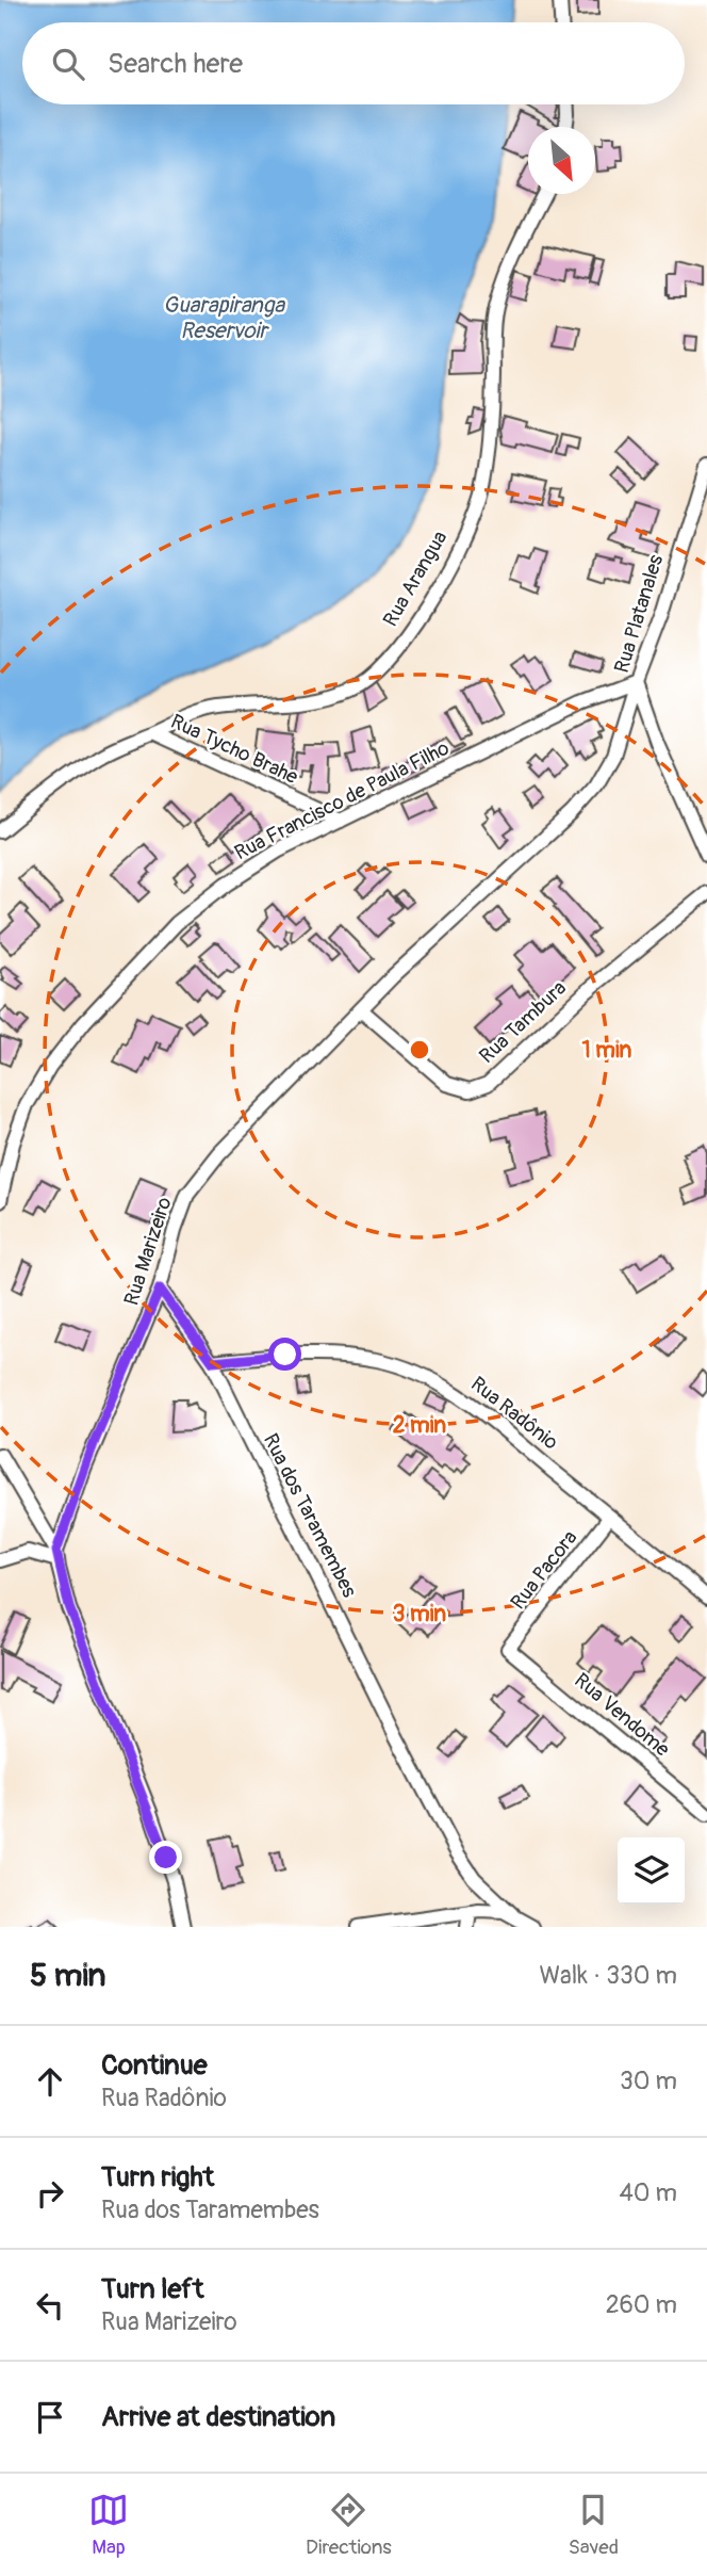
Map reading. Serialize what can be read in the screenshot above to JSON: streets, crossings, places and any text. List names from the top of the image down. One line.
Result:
{"streets":{"street":["Rua Arangua","Rua Platanales","Rua Tycho Brahe","Rua Francisco de Paula Filho","Rua Tambura","Rua Marizeiro","Rua Radônio","Rua dos Taramembes","Rua Pacora","Rua Vendome"]},"crossings":[["Rua Arangua","Rua Tycho Brahe"],["Rua Platanales","Rua Francisco de Paula Filho"],["Rua Platanales","Rua Marizeiro"],["Rua Tycho Brahe","Rua Francisco de Paula Filho"],["Rua Francisco de Paula Filho","Rua Marizeiro"],["Rua Tambura","Rua Marizeiro"],["Rua Marizeiro","Rua dos Taramembes"],["Rua Radônio","Rua dos Taramembes"],["Rua Radônio","Rua Pacora"],["Rua Pacora","Rua Vendome"]],"water":["Guarapiranga Reservoir"],"north":"bottom right","page":{"search":"Search here","heading":["5 min","Walk · 330 m"],"list":[["Continue","Rua Radônio","30 m"],["Turn right","Rua dos Taramembes","40 m"],["Turn left","Rua Marizeiro","260 m"],"Arrive at destination"],"nav":["Map","Directions","Saved"]},"rings":["1 min","2 min","3 min"]}
